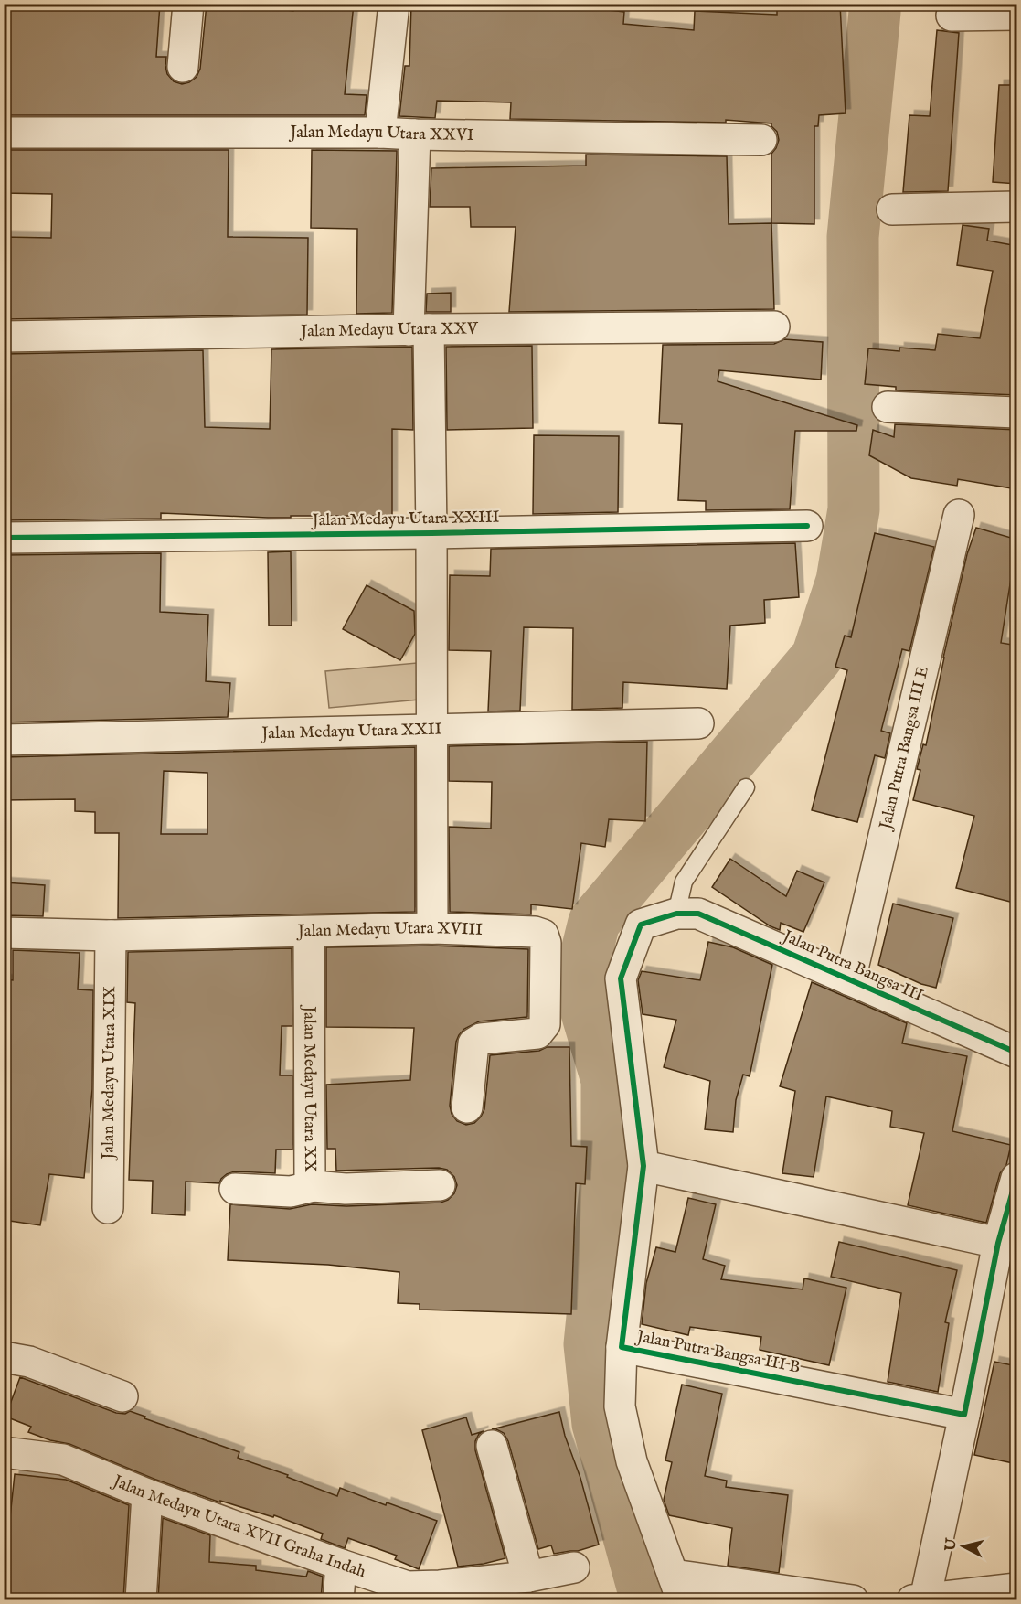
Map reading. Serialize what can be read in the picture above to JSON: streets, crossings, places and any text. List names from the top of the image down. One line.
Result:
{"streets":{"street":["Jalan Medayu Utara XXVI","Jalan Medayu Utara XXV","Jalan Medayu Utara XXIII","Jalan Medayu Utara XXII","Jalan Putra Bangsa III E","Jalan Medayu Utara XVIII","Jalan Putra Bangsa III","Jalan Medayu Utara XIX","Jalan Medayu Utara XX","Jalan Putra Bangsa III B","Jalan Medayu Utara XVII Graha Indah"]},"crossings":[["Jalan Putra Bangsa III E","Jalan Putra Bangsa III"],["Jalan Medayu Utara XVIII","Jalan Medayu Utara XIX"],["Jalan Medayu Utara XVIII","Jalan Medayu Utara XX"],["Jalan Putra Bangsa III","Jalan Putra Bangsa III B"]],"north":"left"}
